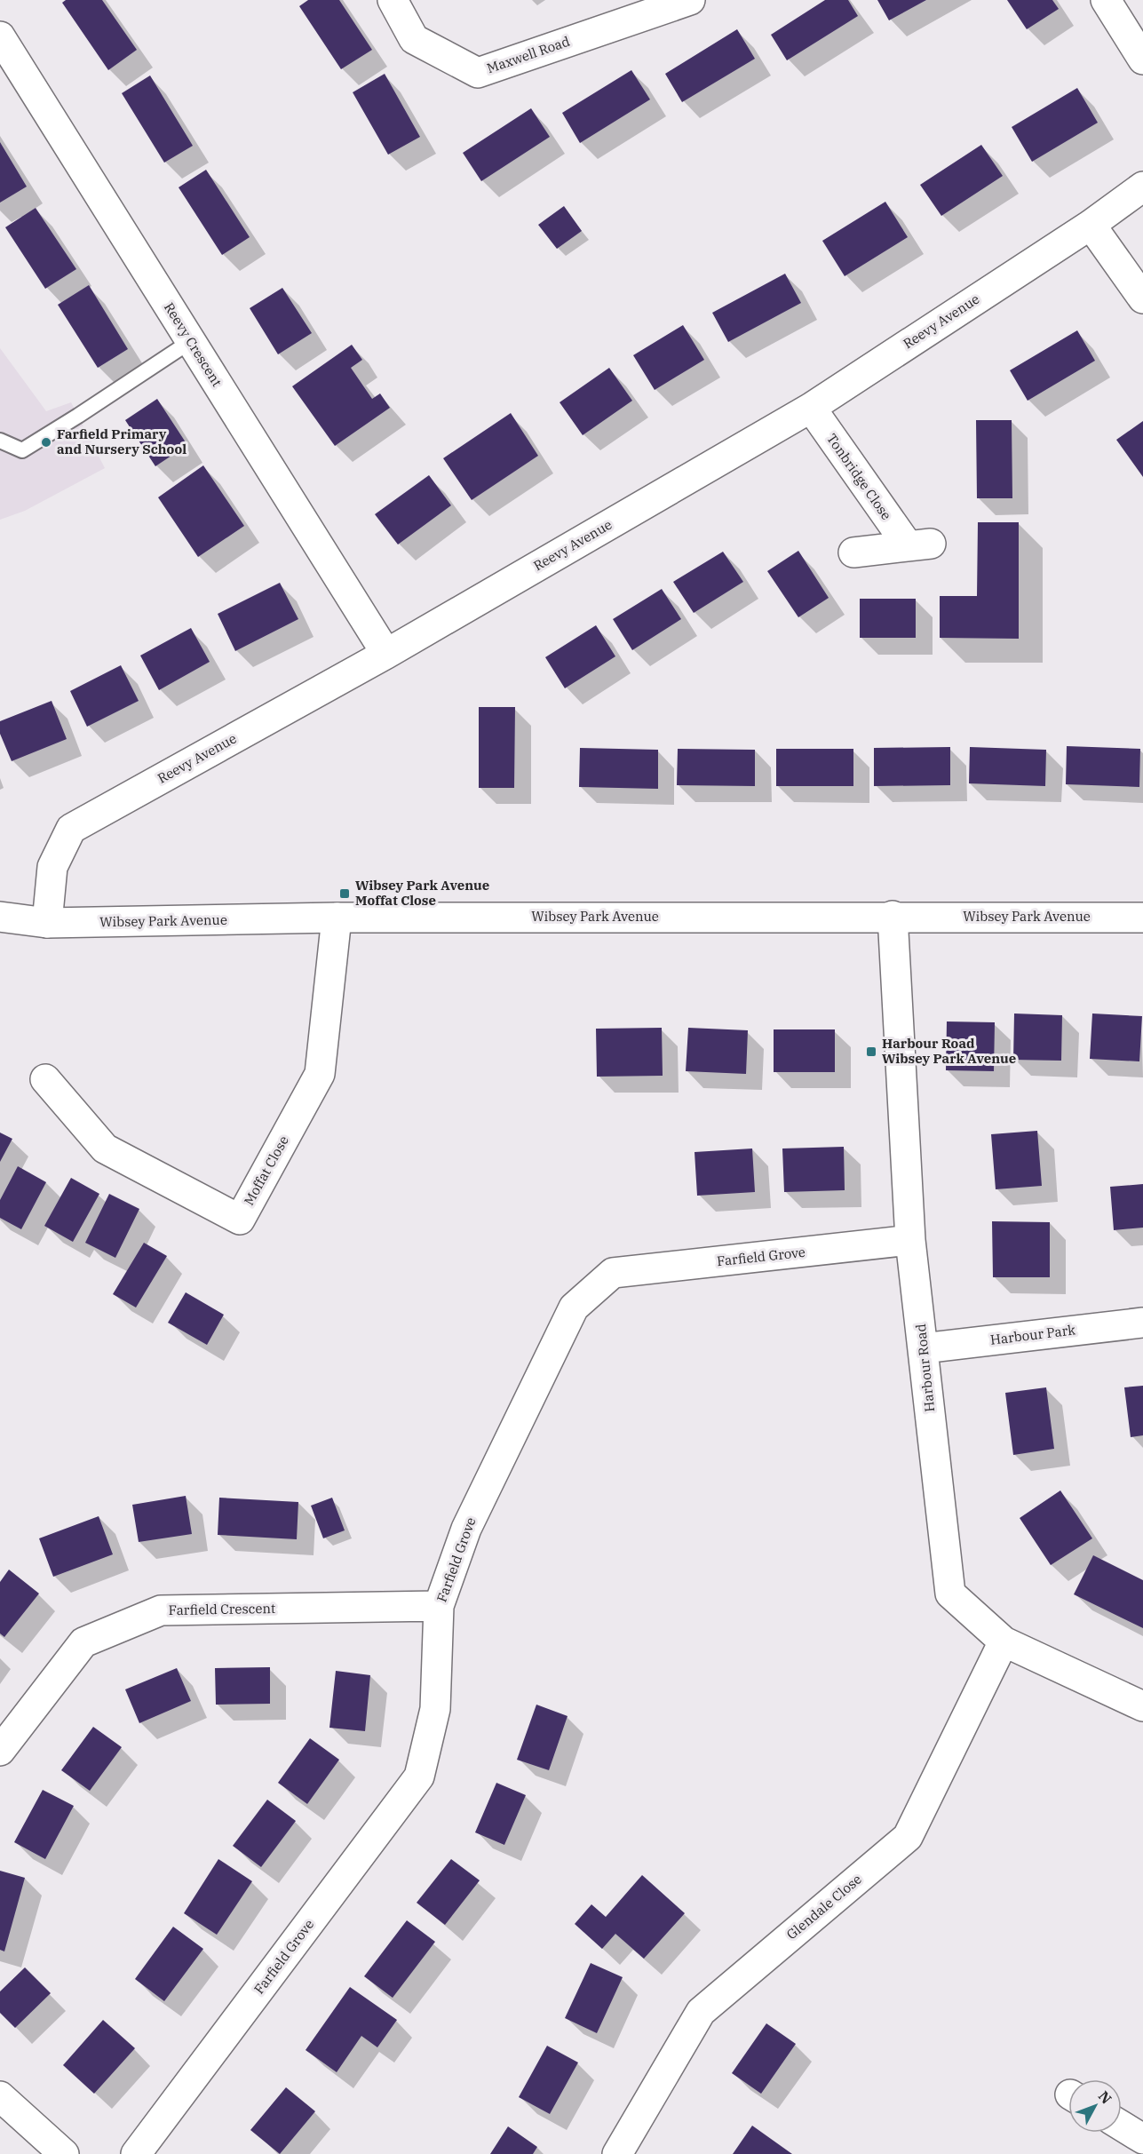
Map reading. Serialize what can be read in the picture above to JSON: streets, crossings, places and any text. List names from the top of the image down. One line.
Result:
{"streets":{"street":["Maxwell Road","Reevy Avenue","Reevy Crescent","Tonbridge Close","Wibsey Park Avenue","Moffat Close","Farfield Grove","Harbour Park","Harbour Road","Farfield Crescent","Glendale Close"]},"crossings":[["Reevy Avenue","Reevy Crescent"],["Reevy Avenue","Tonbridge Close"],["Reevy Avenue","Wibsey Park Avenue"],["Wibsey Park Avenue","Moffat Close"],["Wibsey Park Avenue","Harbour Road"],["Farfield Grove","Harbour Road"],["Farfield Grove","Farfield Crescent"],["Harbour Park","Harbour Road"],["Harbour Road","Glendale Close"]],"places":{"other":["Farfield Primary and Nursery School"],"transit":["Wibsey Park Avenue Moffat Close","Harbour Road Wibsey Park Avenue"]},"north":"top right"}
